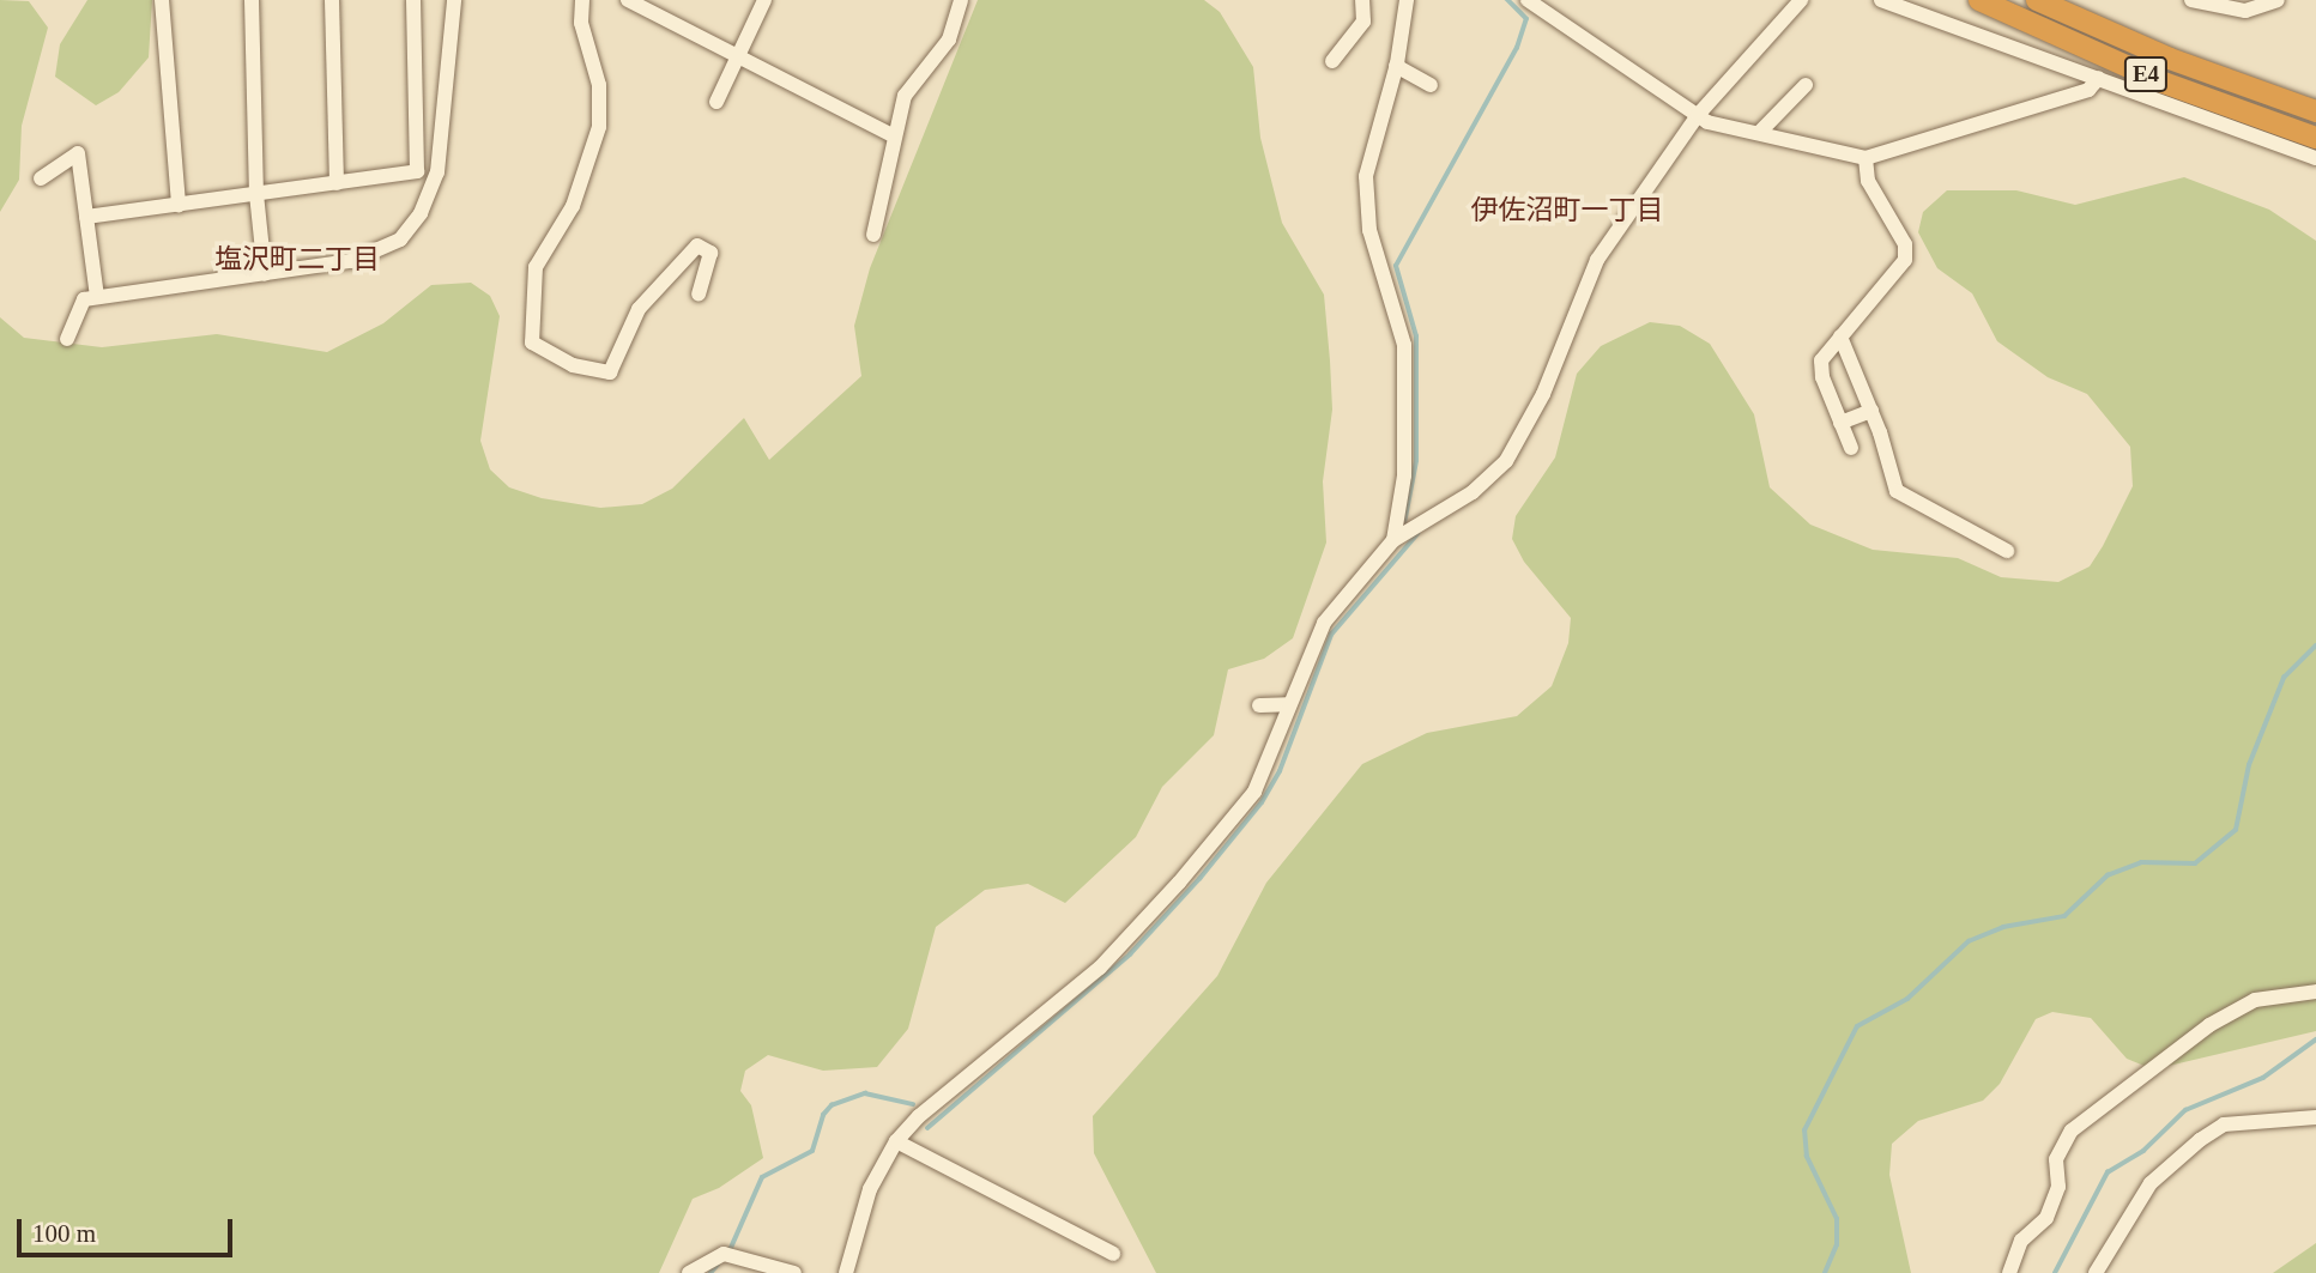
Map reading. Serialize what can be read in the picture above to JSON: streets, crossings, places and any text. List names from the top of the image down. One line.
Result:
{"streets":{"highway":["E4"]},"districts":["伊佐沼町一丁目","塩沢町二丁目"],"scale_bar":"100 m"}
